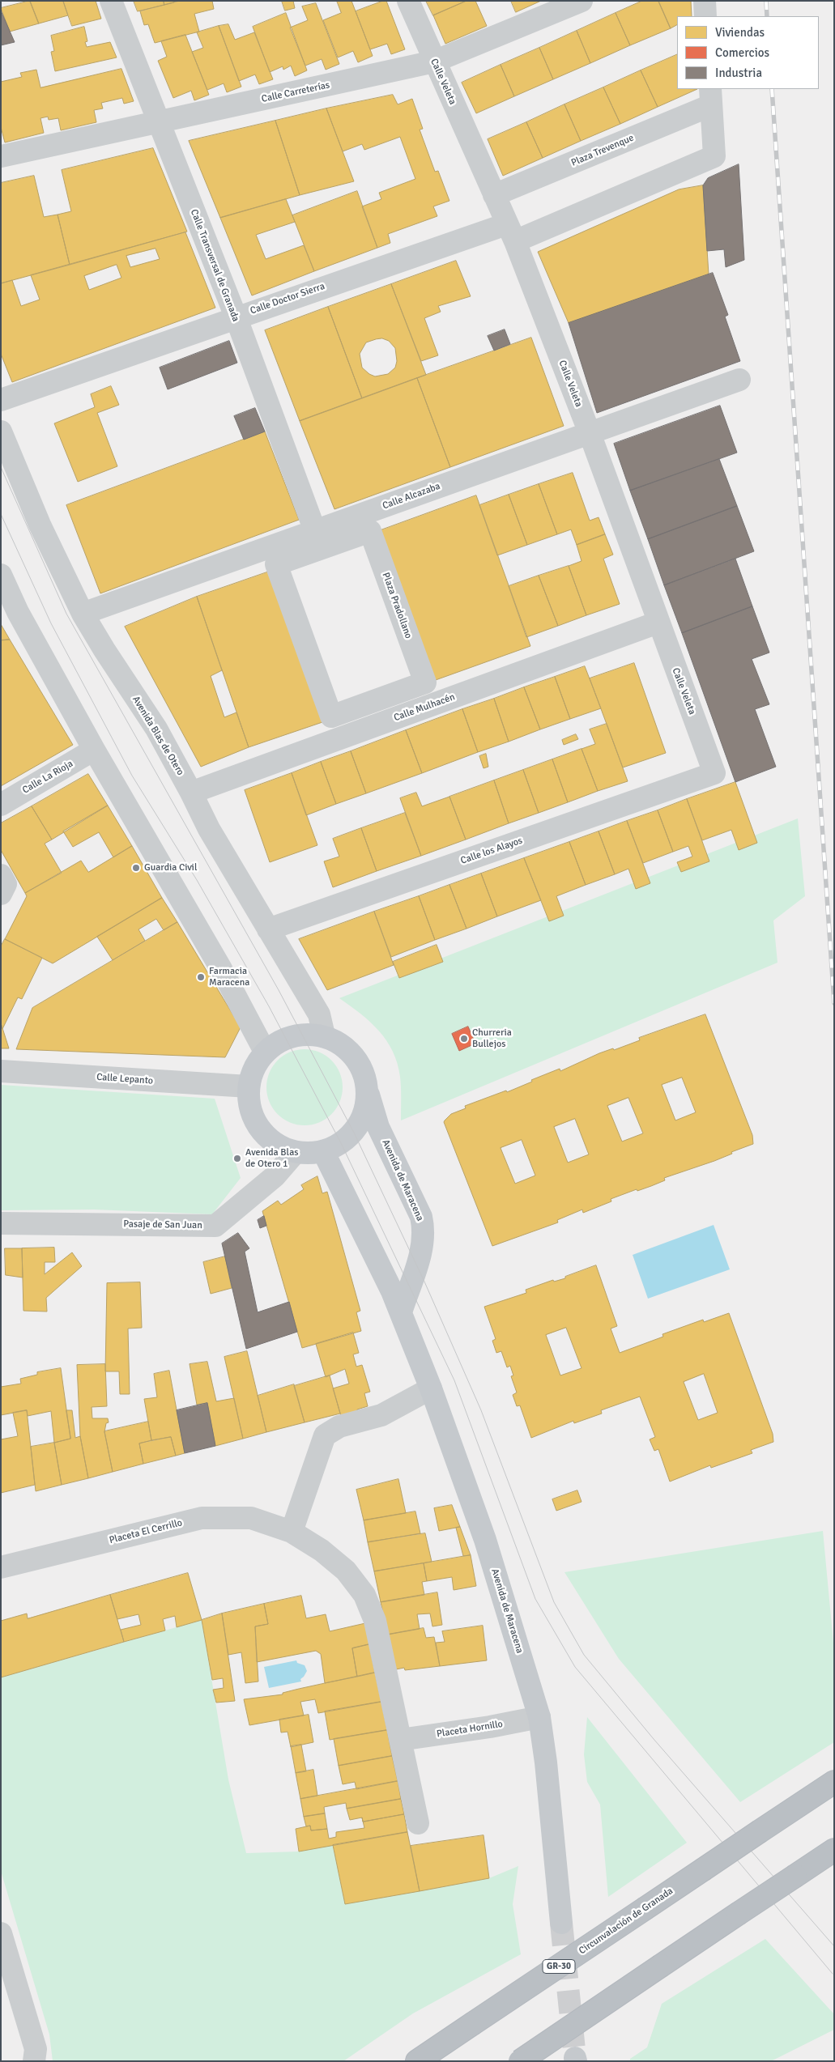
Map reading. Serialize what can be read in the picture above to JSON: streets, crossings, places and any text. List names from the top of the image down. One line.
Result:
{"streets":{"highway":["Circunvalación de Granada","GR-30"],"main road":["Avenida de Maracena"],"street":["Calle Veleta","Calle Carreterías","Plaza Trevenque","Calle Transversal de Granada","Calle Doctor Sierra","Calle Alcazaba","Plaza Pradollano","Calle Mulhacén","Avenida Blas de Otero","Calle La Rioja","Calle los Alayos","Calle Lepanto","Pasaje de San Juan","Placeta El Cerrillo","Placeta Hornillo"]},"crossings":[["Calle Veleta","Calle Carreterías"],["Calle Veleta","Plaza Trevenque"],["Calle Veleta","Calle Doctor Sierra"],["Calle Veleta","Calle Alcazaba"],["Calle Veleta","Calle Mulhacén"],["Calle Veleta","Calle los Alayos"],["Calle Carreterías","Calle Transversal de Granada"],["Calle Transversal de Granada","Calle Doctor Sierra"],["Calle Transversal de Granada","Calle Alcazaba"],["Calle Alcazaba","Avenida Blas de Otero"],["Calle Mulhacén","Avenida Blas de Otero"],["Avenida Blas de Otero","Calle los Alayos"],["Avenida Blas de Otero","Calle Lepanto"],["Avenida Blas de Otero","Avenida de Maracena"],["Avenida Blas de Otero","Pasaje de San Juan"],["Calle Lepanto","Avenida de Maracena"],["Calle Lepanto","Pasaje de San Juan"],["Avenida de Maracena","Pasaje de San Juan"],["Avenida de Maracena","Placeta Hornillo"],["Placeta El Cerrillo","Placeta Hornillo"]],"places":["Guardia Civil","Farmacia Maracena","Churreria Bullejos","Avenida Blas de Otero 1"],"legend":["Viviendas","Comercios","Industria"]}
